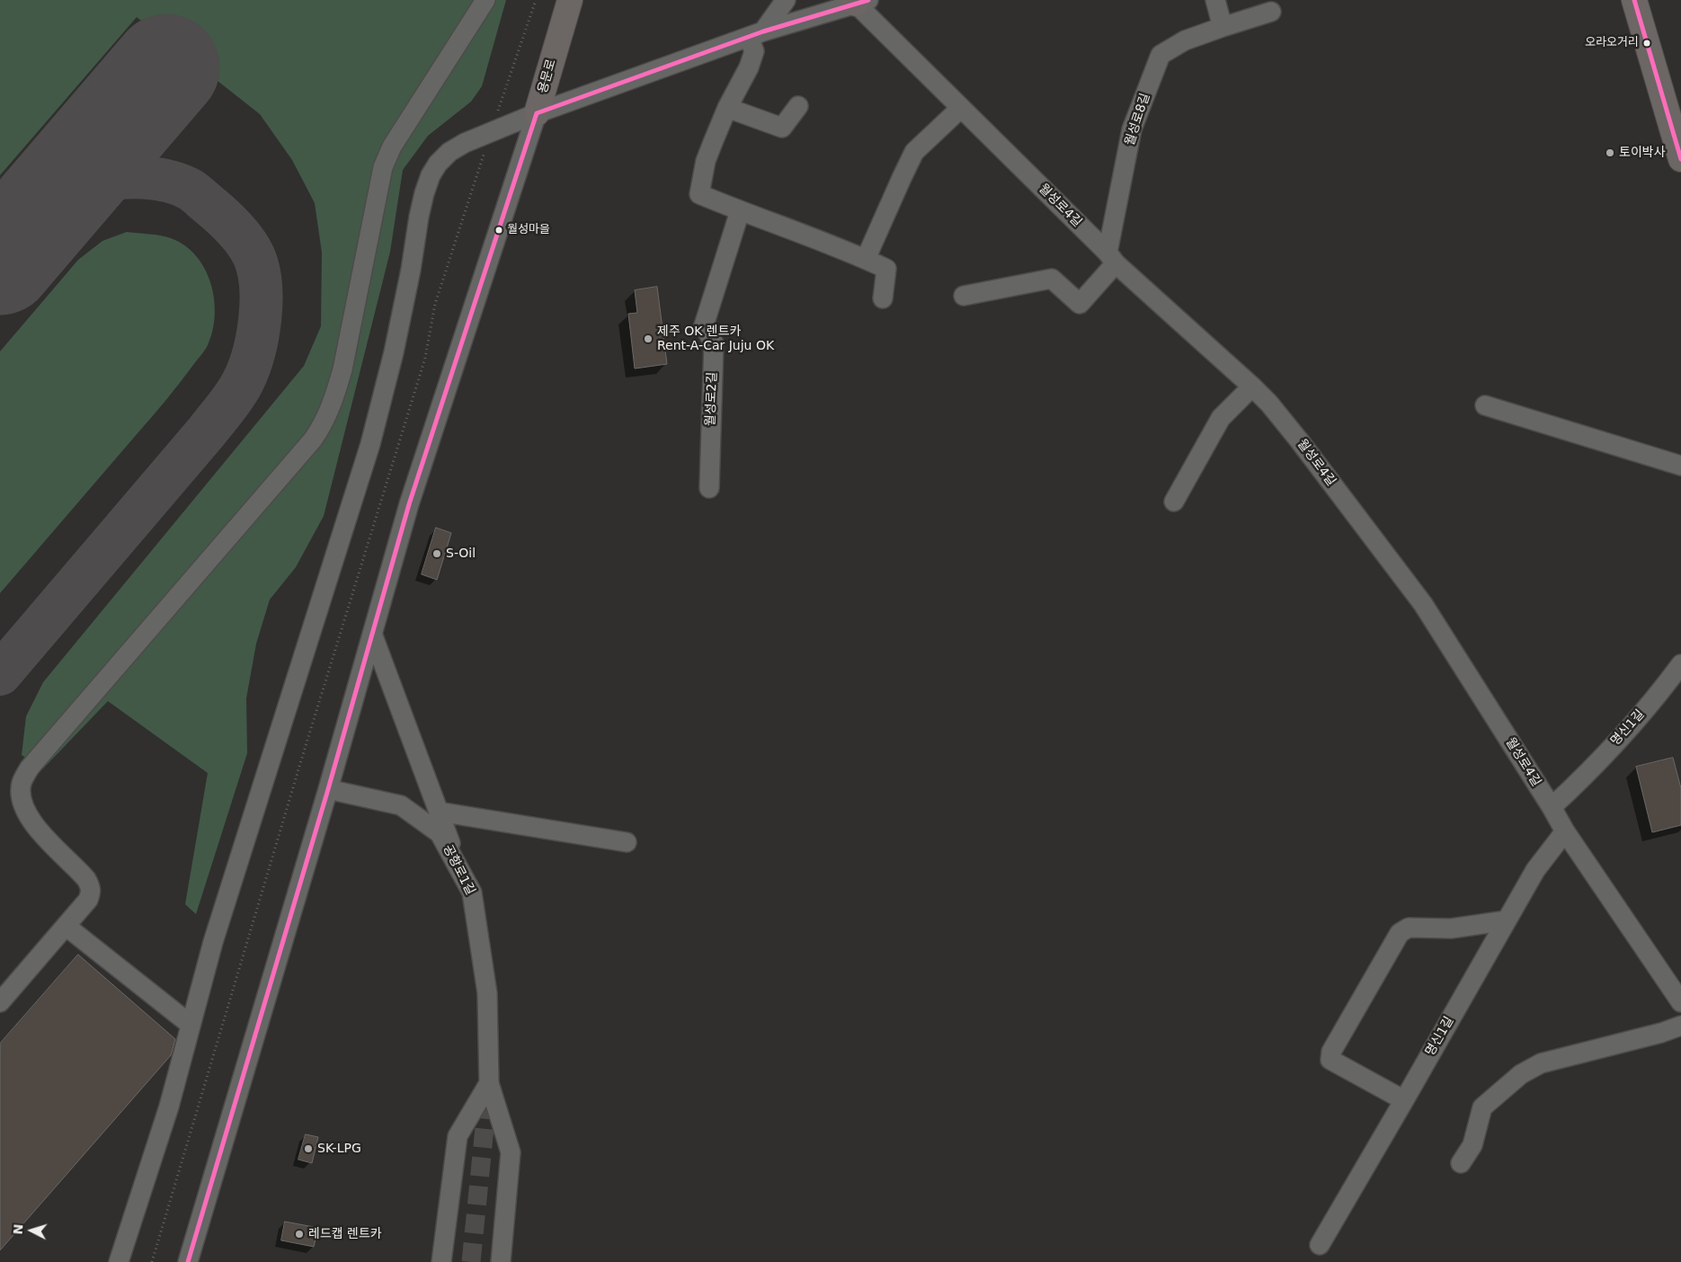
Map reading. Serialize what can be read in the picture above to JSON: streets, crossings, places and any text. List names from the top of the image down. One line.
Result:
{"streets":{"main road":["용문로"],"street":["월성로8길","월성로4길","월성로2길","명신1길","공항로1길"]},"crossings":[["용문로","공항로1길"],["월성로8길","월성로4길"],["월성로4길","명신1길"]],"places":["오라오거리","토이박사","월성마을","제주 OK 렌트카 Rent-A-Car Juju OK","S-Oil","SK-LPG","레드캡 렌트카"],"north":"left"}
